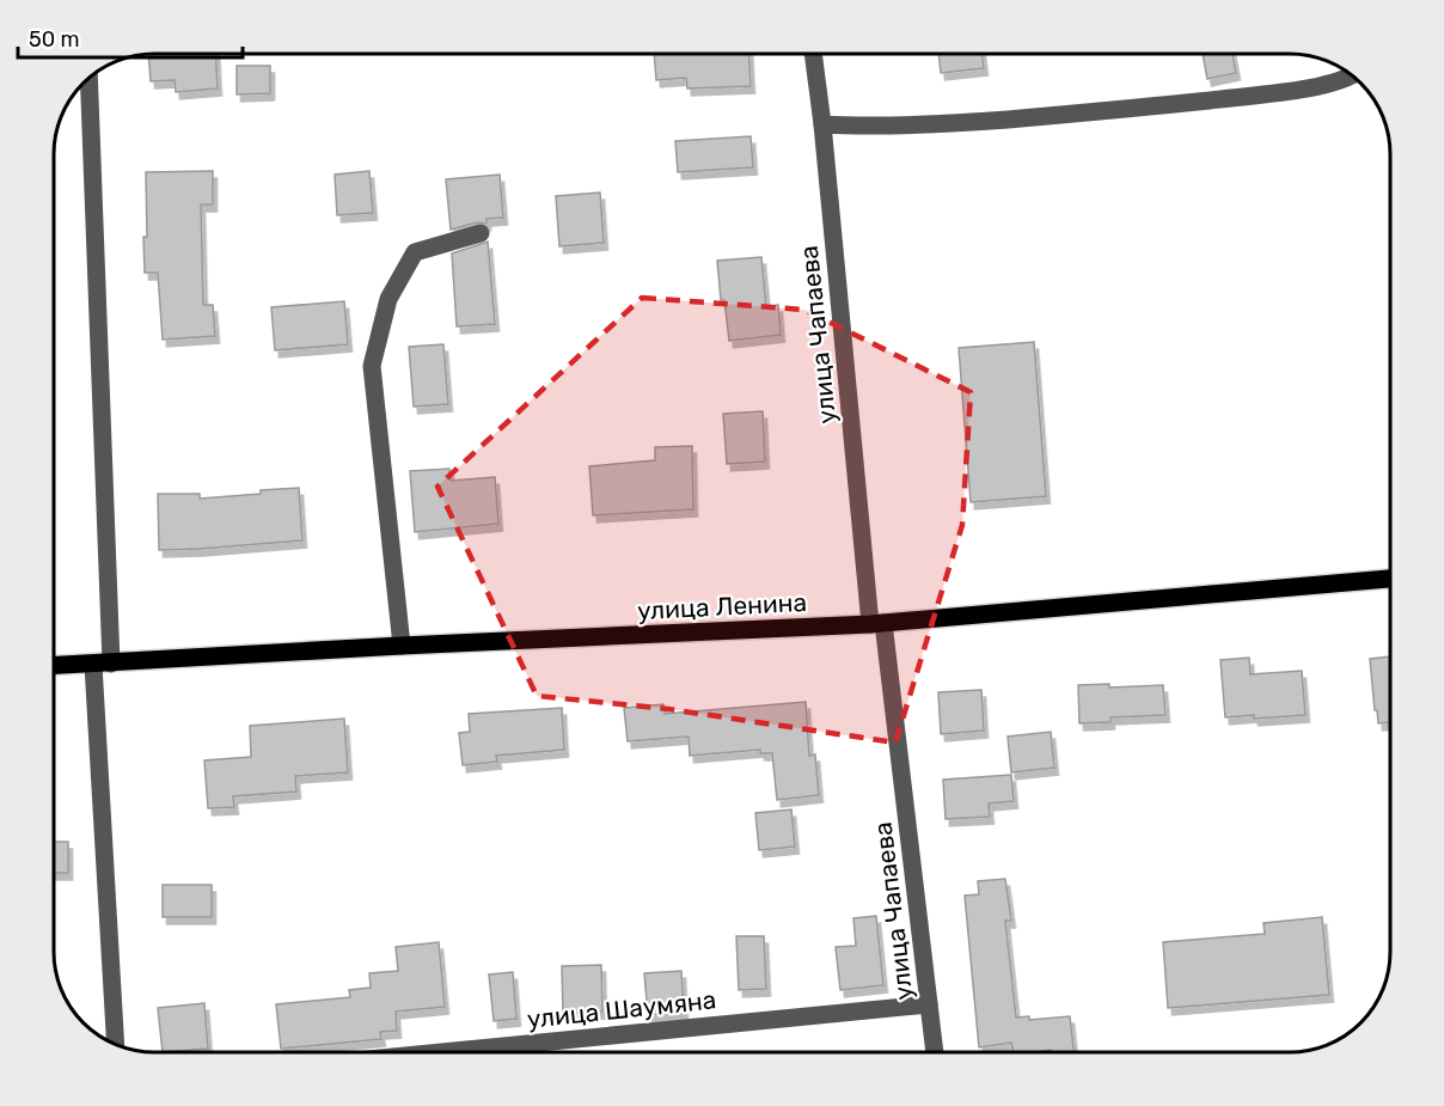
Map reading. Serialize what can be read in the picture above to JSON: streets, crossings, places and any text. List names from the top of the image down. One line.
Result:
{"streets":{"main road":["улица Ленина"],"street":["улица Чапаева","улица Шаумяна"]},"crossings":[["улица Чапаева","улица Ленина"],["улица Чапаева","улица Шаумяна"]],"scale_bar":"50 m"}
